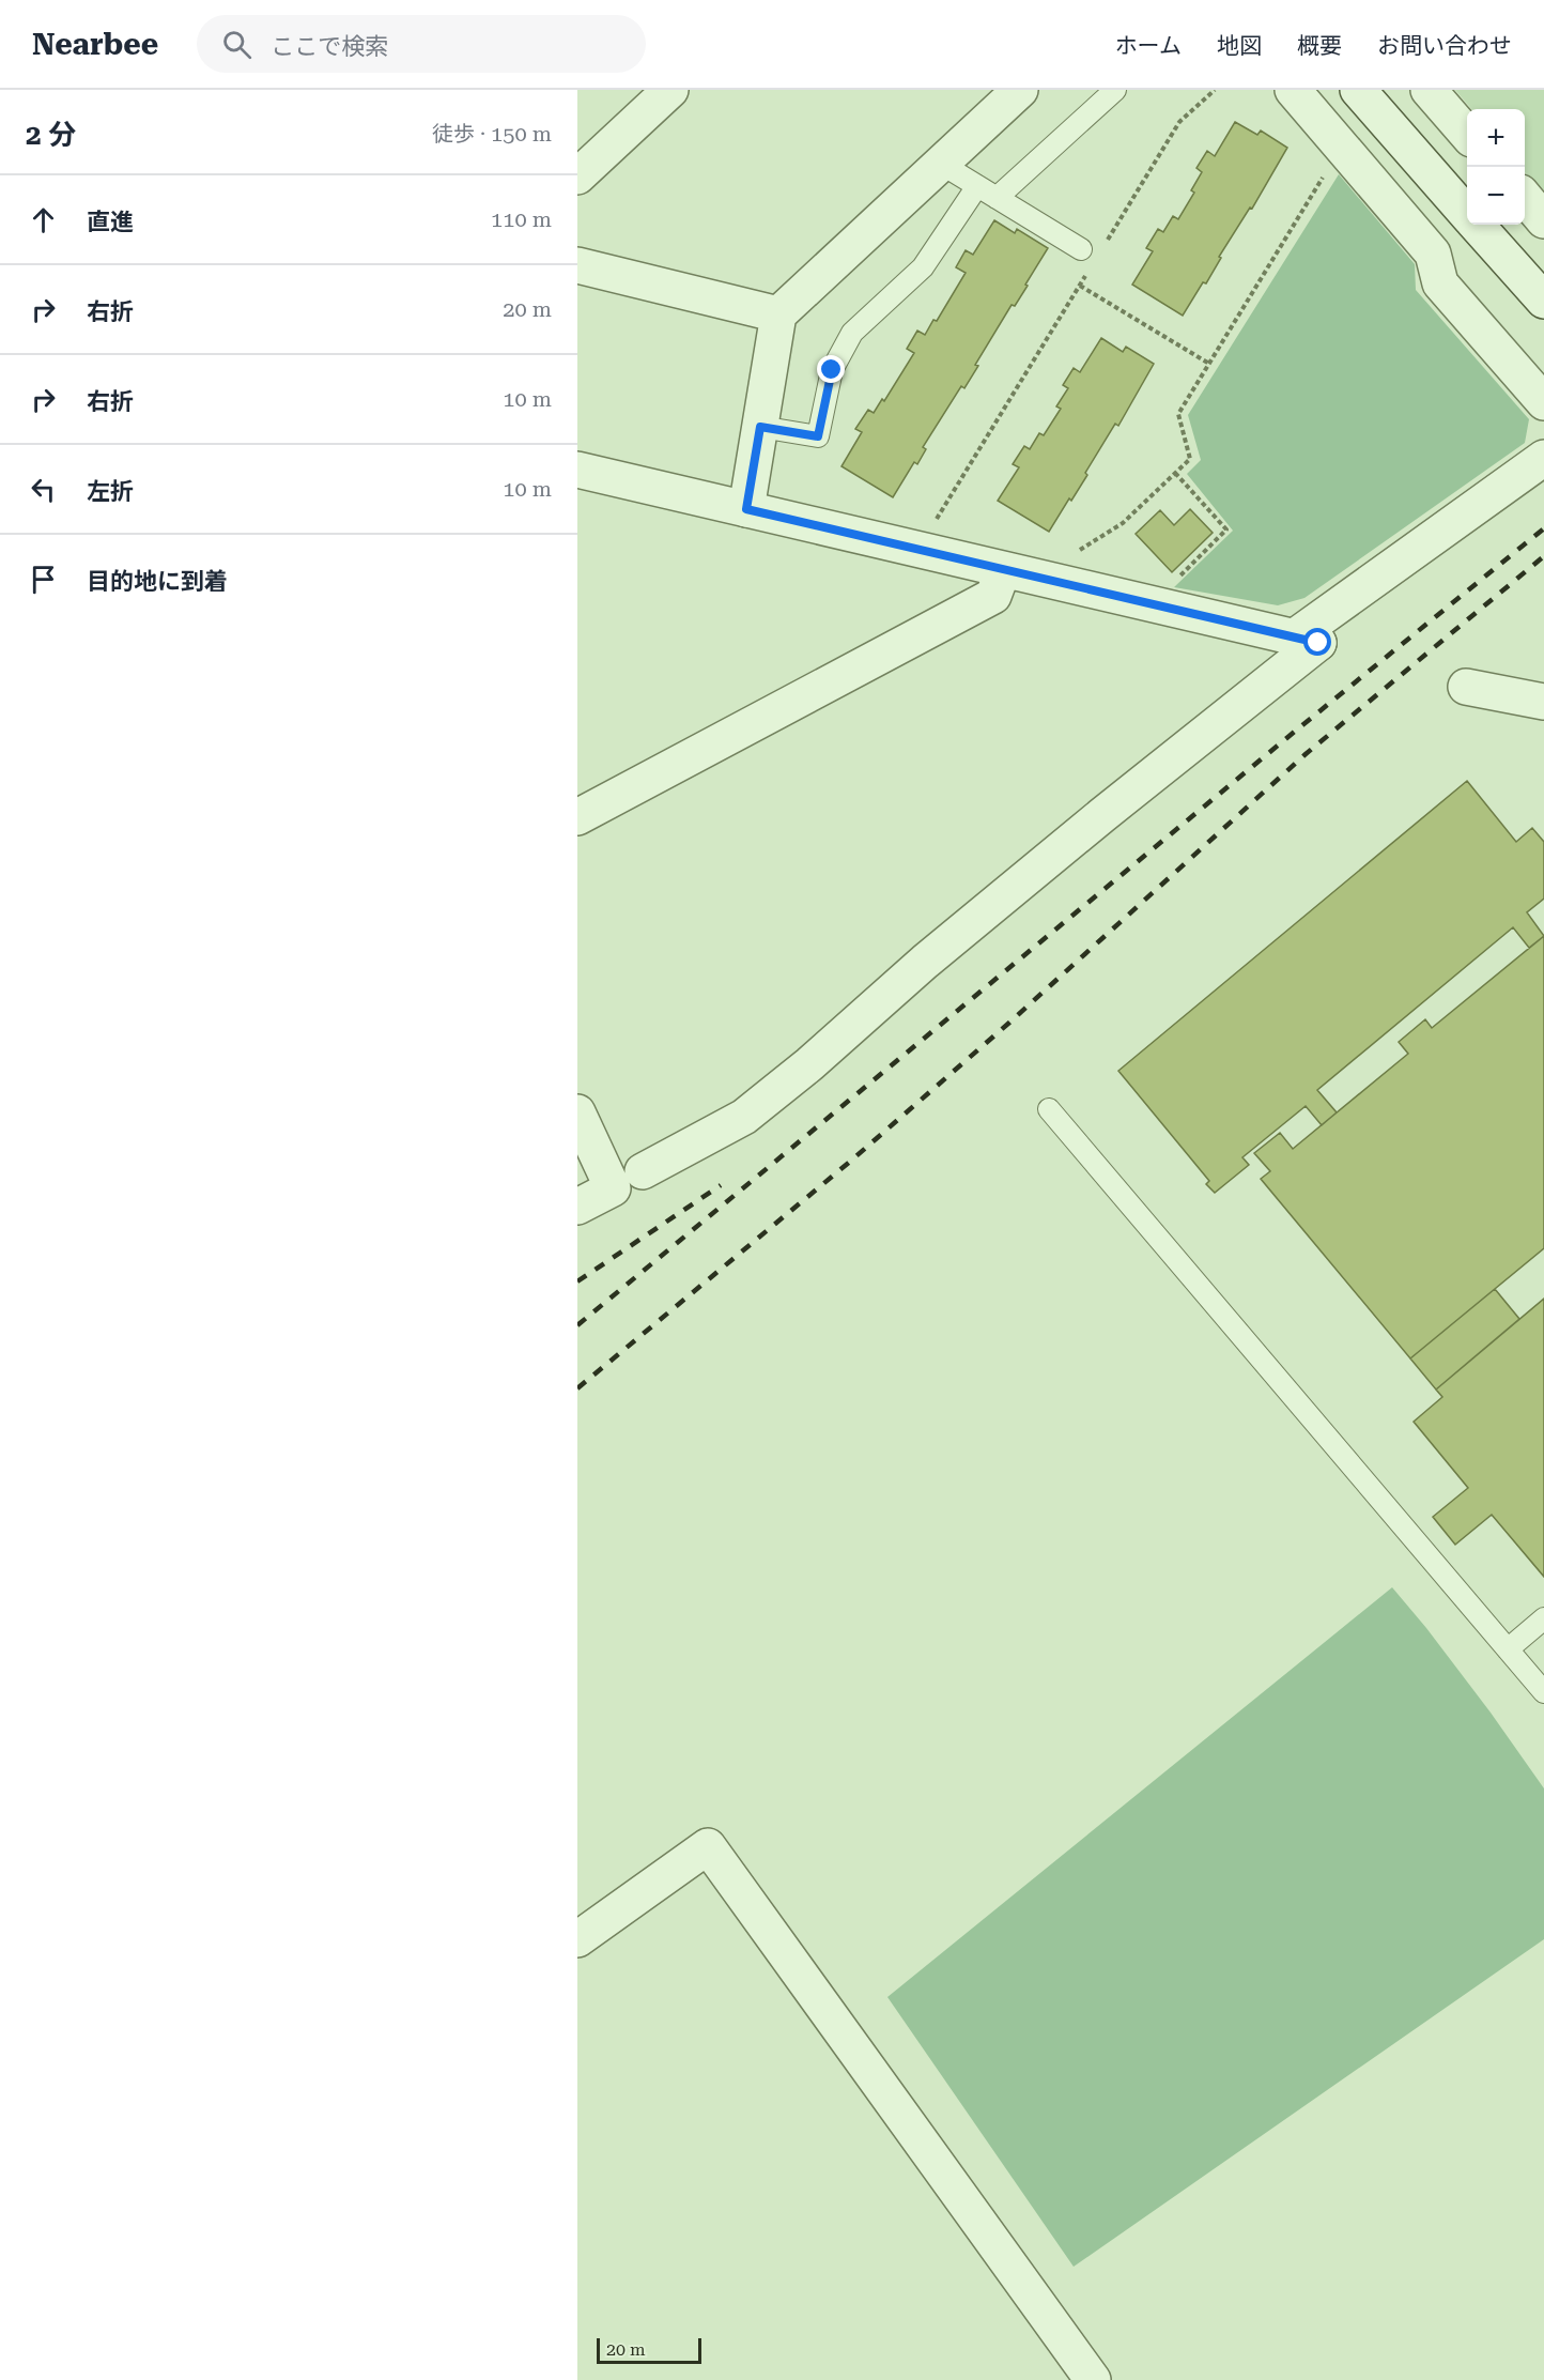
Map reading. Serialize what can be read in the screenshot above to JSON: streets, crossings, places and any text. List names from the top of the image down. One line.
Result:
{"scale_bar":"20 m","page":{"header":"Nearbee","search":"ここで検索","nav":["ホーム","地図","概要","お問い合わせ"],"heading":["2 分","徒歩 · 150 m"],"map_buttons":["+","−"],"list":[["直進","110 m"],["右折","20 m"],["右折","10 m"],["左折","10 m"],"目的地に到着"],"scale":"20 m"}}
